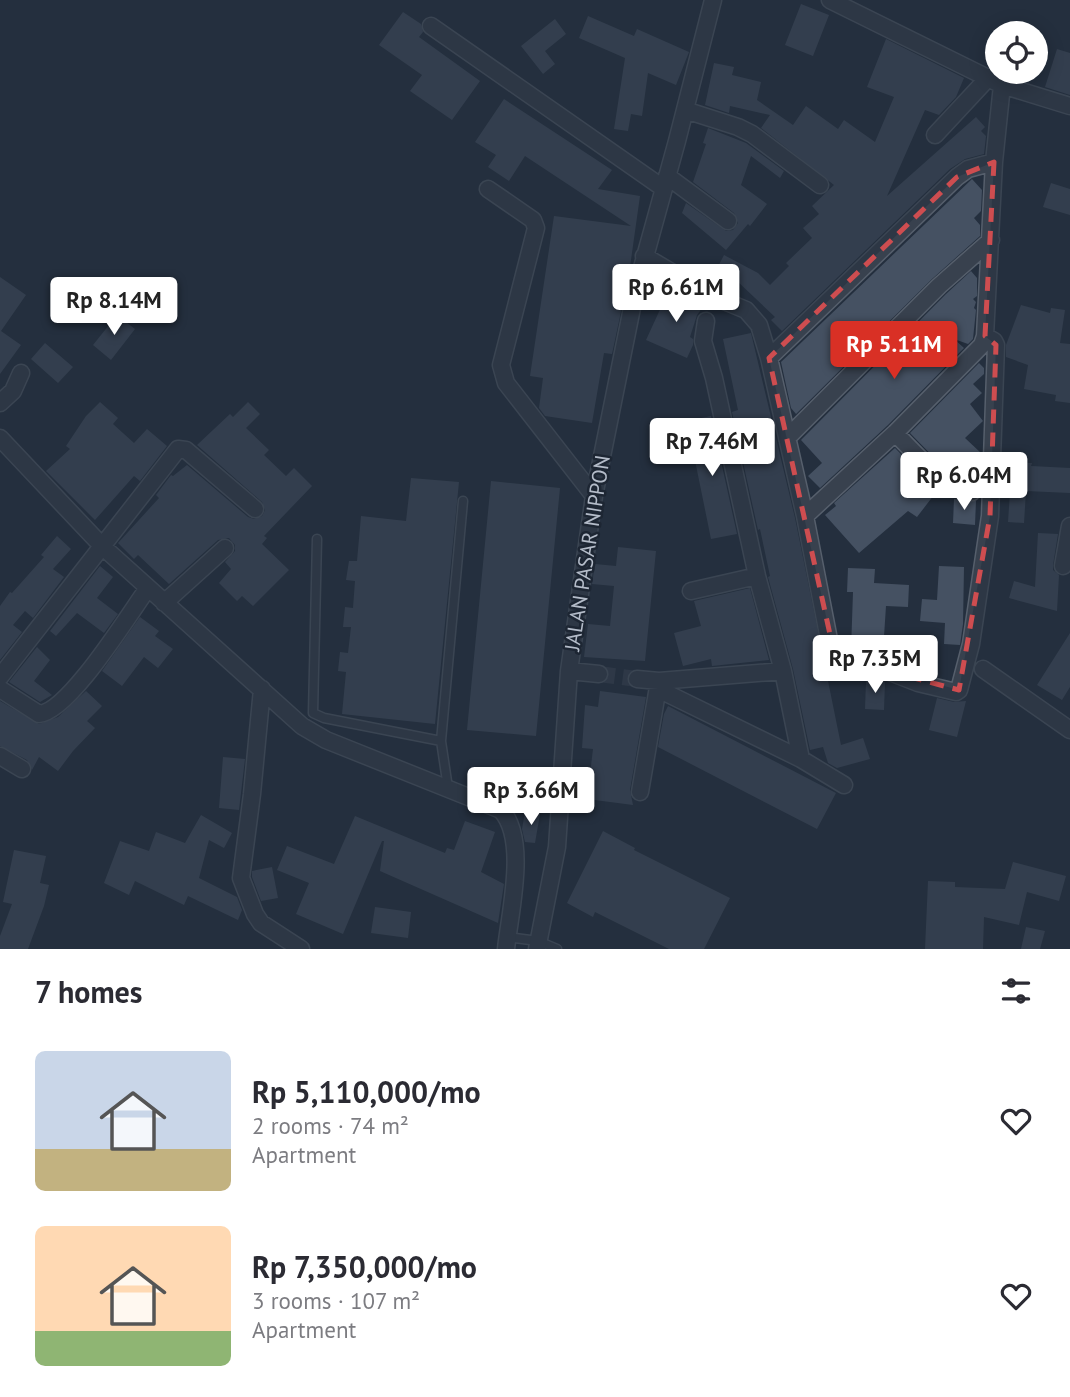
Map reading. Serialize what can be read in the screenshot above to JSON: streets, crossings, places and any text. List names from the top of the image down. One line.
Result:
{"streets":{"street":["JALAN PASAR NIPPON"]},"page":{"price":["Rp 6.61M","Rp 8.14M","Rp 5.11M","Rp 7.46M","Rp 6.04M","Rp 7.35M","Rp 3.66M"],"heading":"7 homes","list":[{"name":"Rp 5,110,000/mo","note":"2 rooms · 74 m² · Apartment"},{"name":"Rp 7,350,000/mo","note":"3 rooms · 107 m² · Apartment"}]}}
